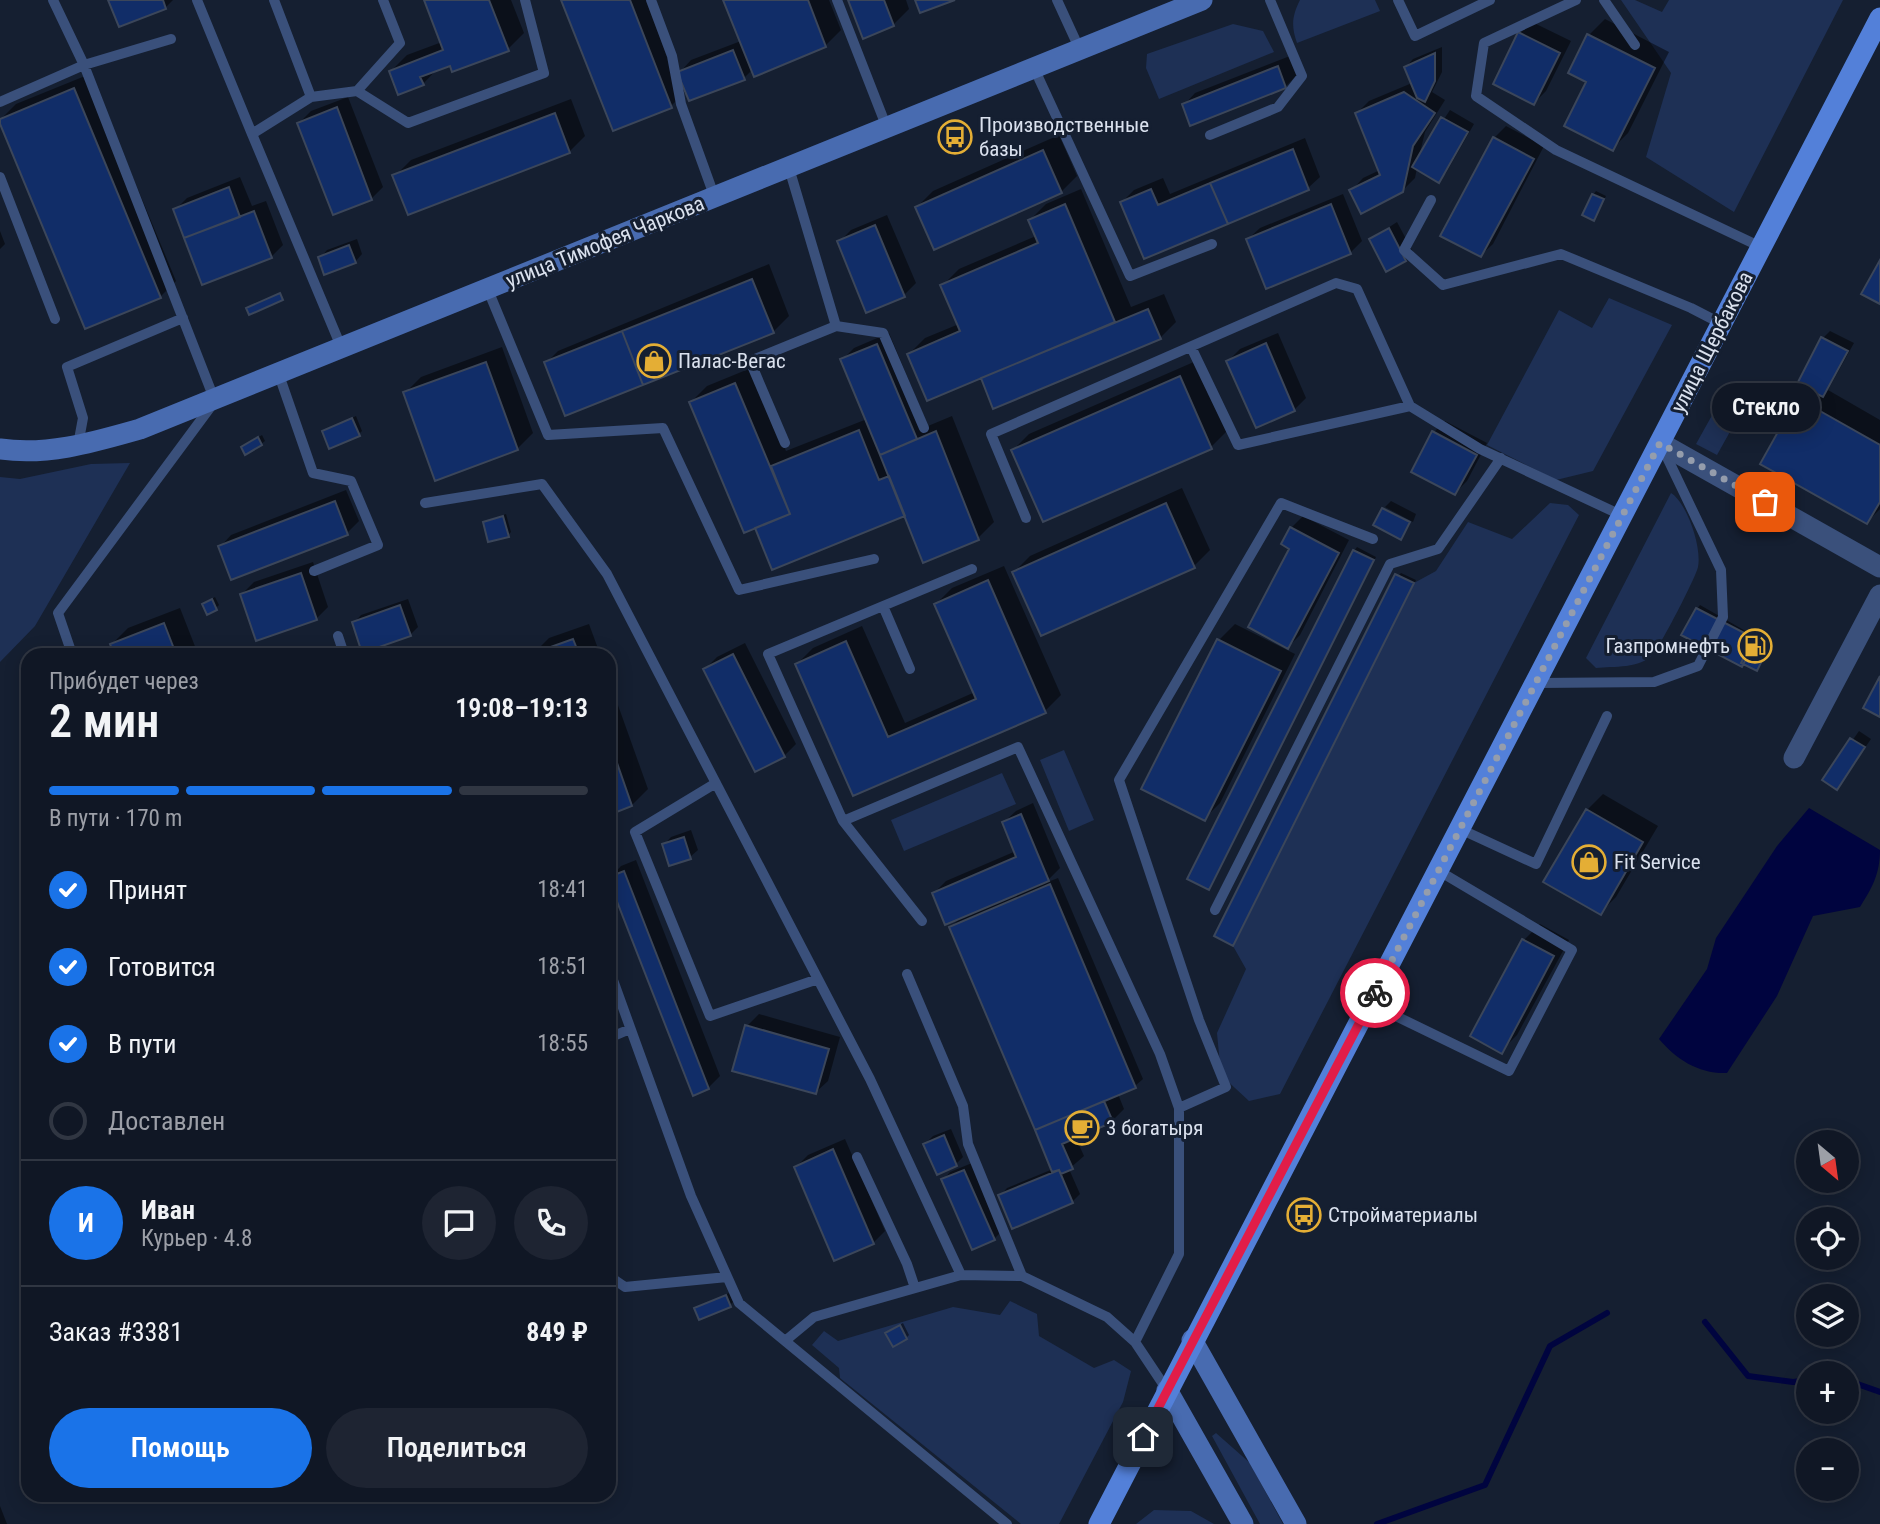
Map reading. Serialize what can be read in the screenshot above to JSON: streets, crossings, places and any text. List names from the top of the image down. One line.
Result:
{"streets":{"main road":["улица Тимофея Чаркова","улица Щербакова"]},"places":{"bus stop":["Производственные базы","Стройматериалы"],"shop":["Палас-Вегас","Fit Service"],"other":["Стекло"],"fuel station":["Газпромнефть"],"cafe":["3 богатыря"]},"north":"bottom right","page":{"bubble":"Стекло","heading":["2 мин","Прибудет через","19:08–19:13"],"panel":["Иван","Курьер · 4.8","Заказ #3381","849 ₽"],"bar":"В пути · 170 m","list":[["Принят","18:41"],["Готовится","18:51"],["В пути","18:55"],"Доставлен"],"map_buttons":["+","−"],"round":"И","buttons":["Помощь","Поделиться"]}}
